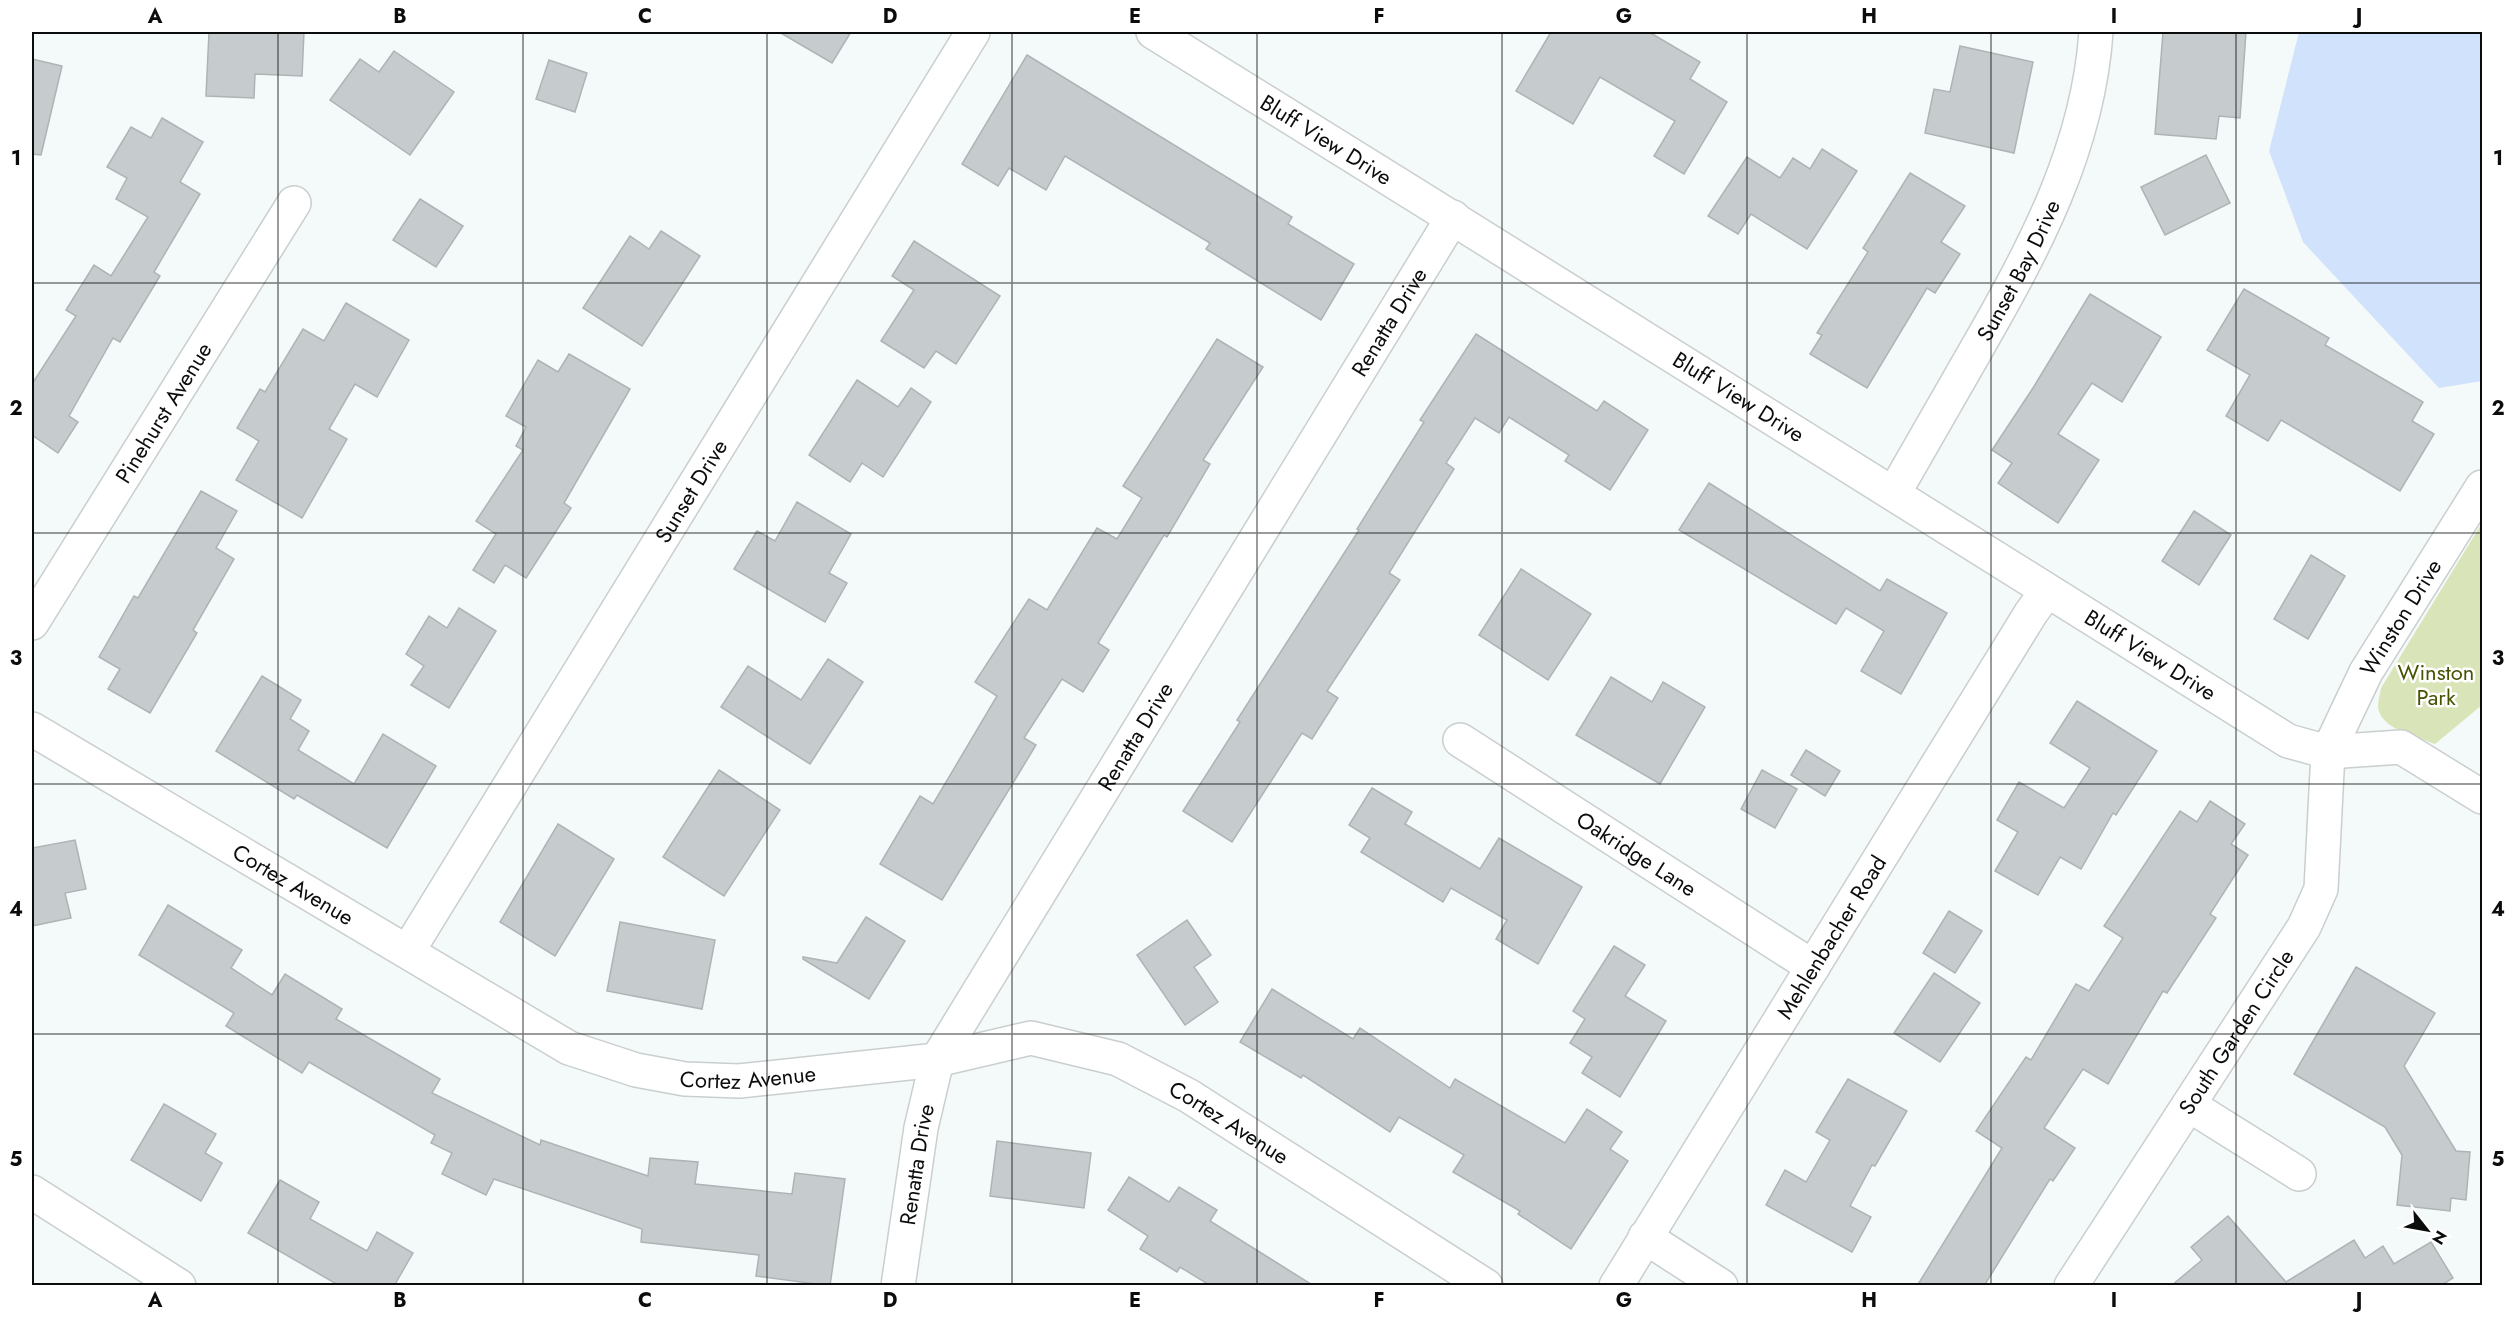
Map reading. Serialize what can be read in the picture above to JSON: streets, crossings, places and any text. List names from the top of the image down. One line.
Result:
{"streets":{"street":["Bluff View Drive","Sunset Bay Drive","Renatta Drive","Pinehurst Avenue","Sunset Drive","Winston Drive","Oakridge Lane","Cortez Avenue","Mehlenbacher Road","South Garden Circle"]},"crossings":[["Bluff View Drive","Sunset Bay Drive"],["Bluff View Drive","Renatta Drive"],["Bluff View Drive","Winston Drive"],["Bluff View Drive","Mehlenbacher Road"],["Bluff View Drive","South Garden Circle"],["Renatta Drive","Cortez Avenue"],["Sunset Drive","Cortez Avenue"],["Winston Drive","South Garden Circle"],["Oakridge Lane","Mehlenbacher Road"]],"parks":["Winston Park"],"north":"bottom right","grid":{"columns":["A","B","C","D","E","F","G","H","I","J"],"rows":["1","2","3","4","5"]}}
